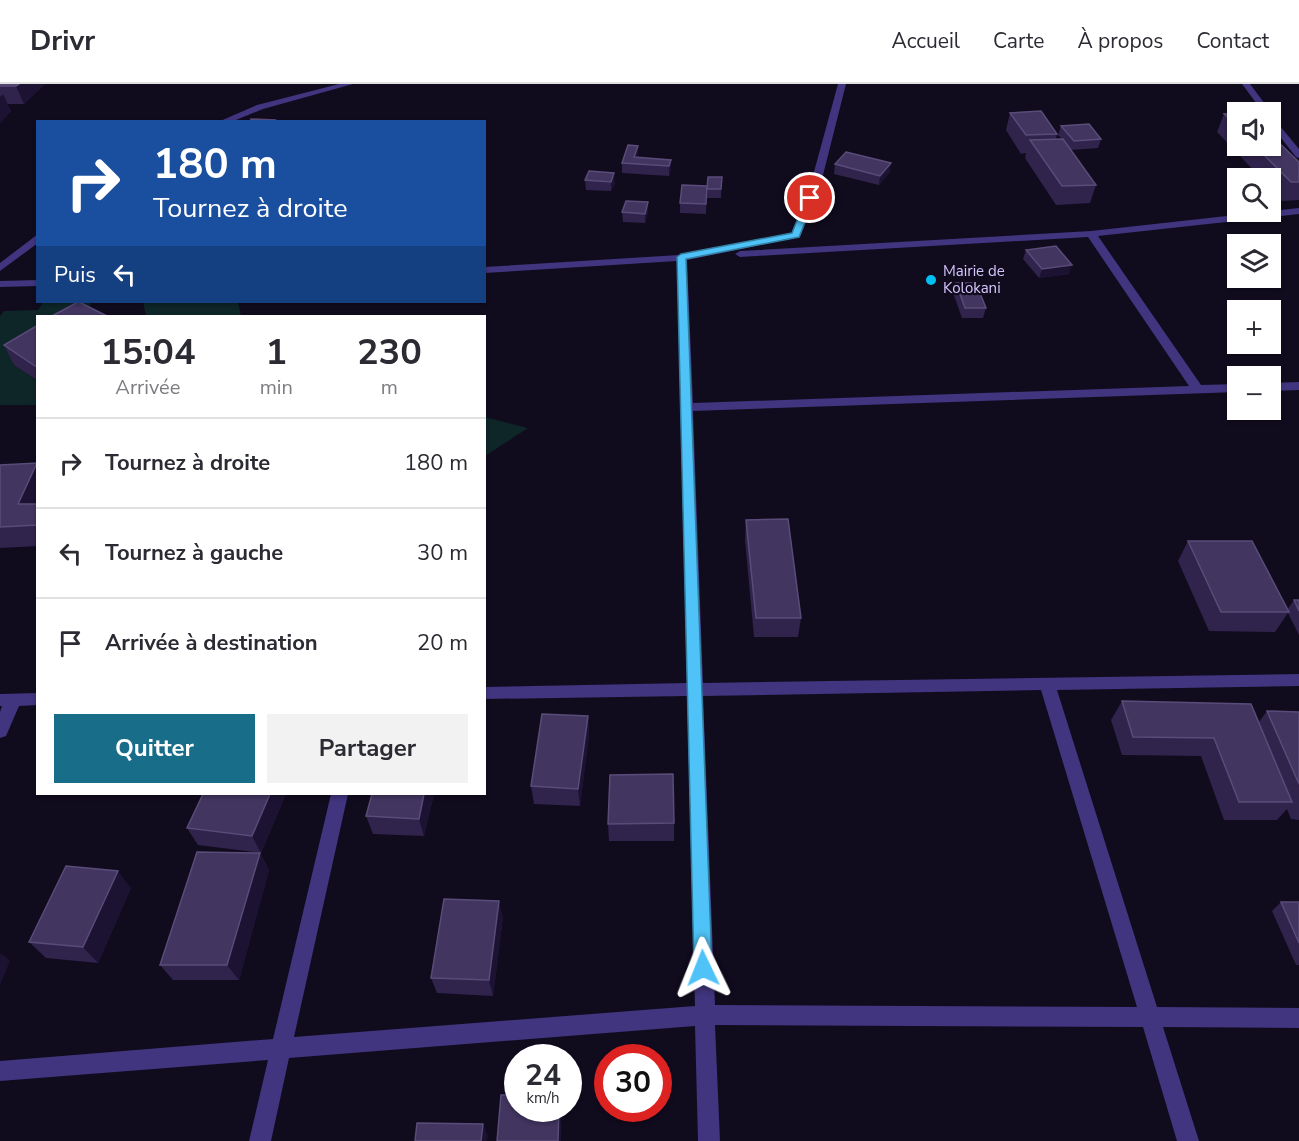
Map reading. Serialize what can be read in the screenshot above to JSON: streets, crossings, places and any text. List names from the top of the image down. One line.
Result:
{"places":["Mairie de Kolokani"],"page":{"header":"Drivr","nav":["Accueil","Carte","À propos","Contact"],"map_buttons":["+","−"],"turn":["180 m","Tournez à droite"],"then":"Puis","eta":["15:04","Arrivée","1","min","230","m"],"list":[{"name":"Tournez à droite","value":"180 m"},{"name":"Tournez à gauche","value":"30 m"},{"name":"Arrivée à destination","value":"20 m"}],"buttons":["Quitter","Partager"],"speed":"24 km/h","limit":"30"}}
